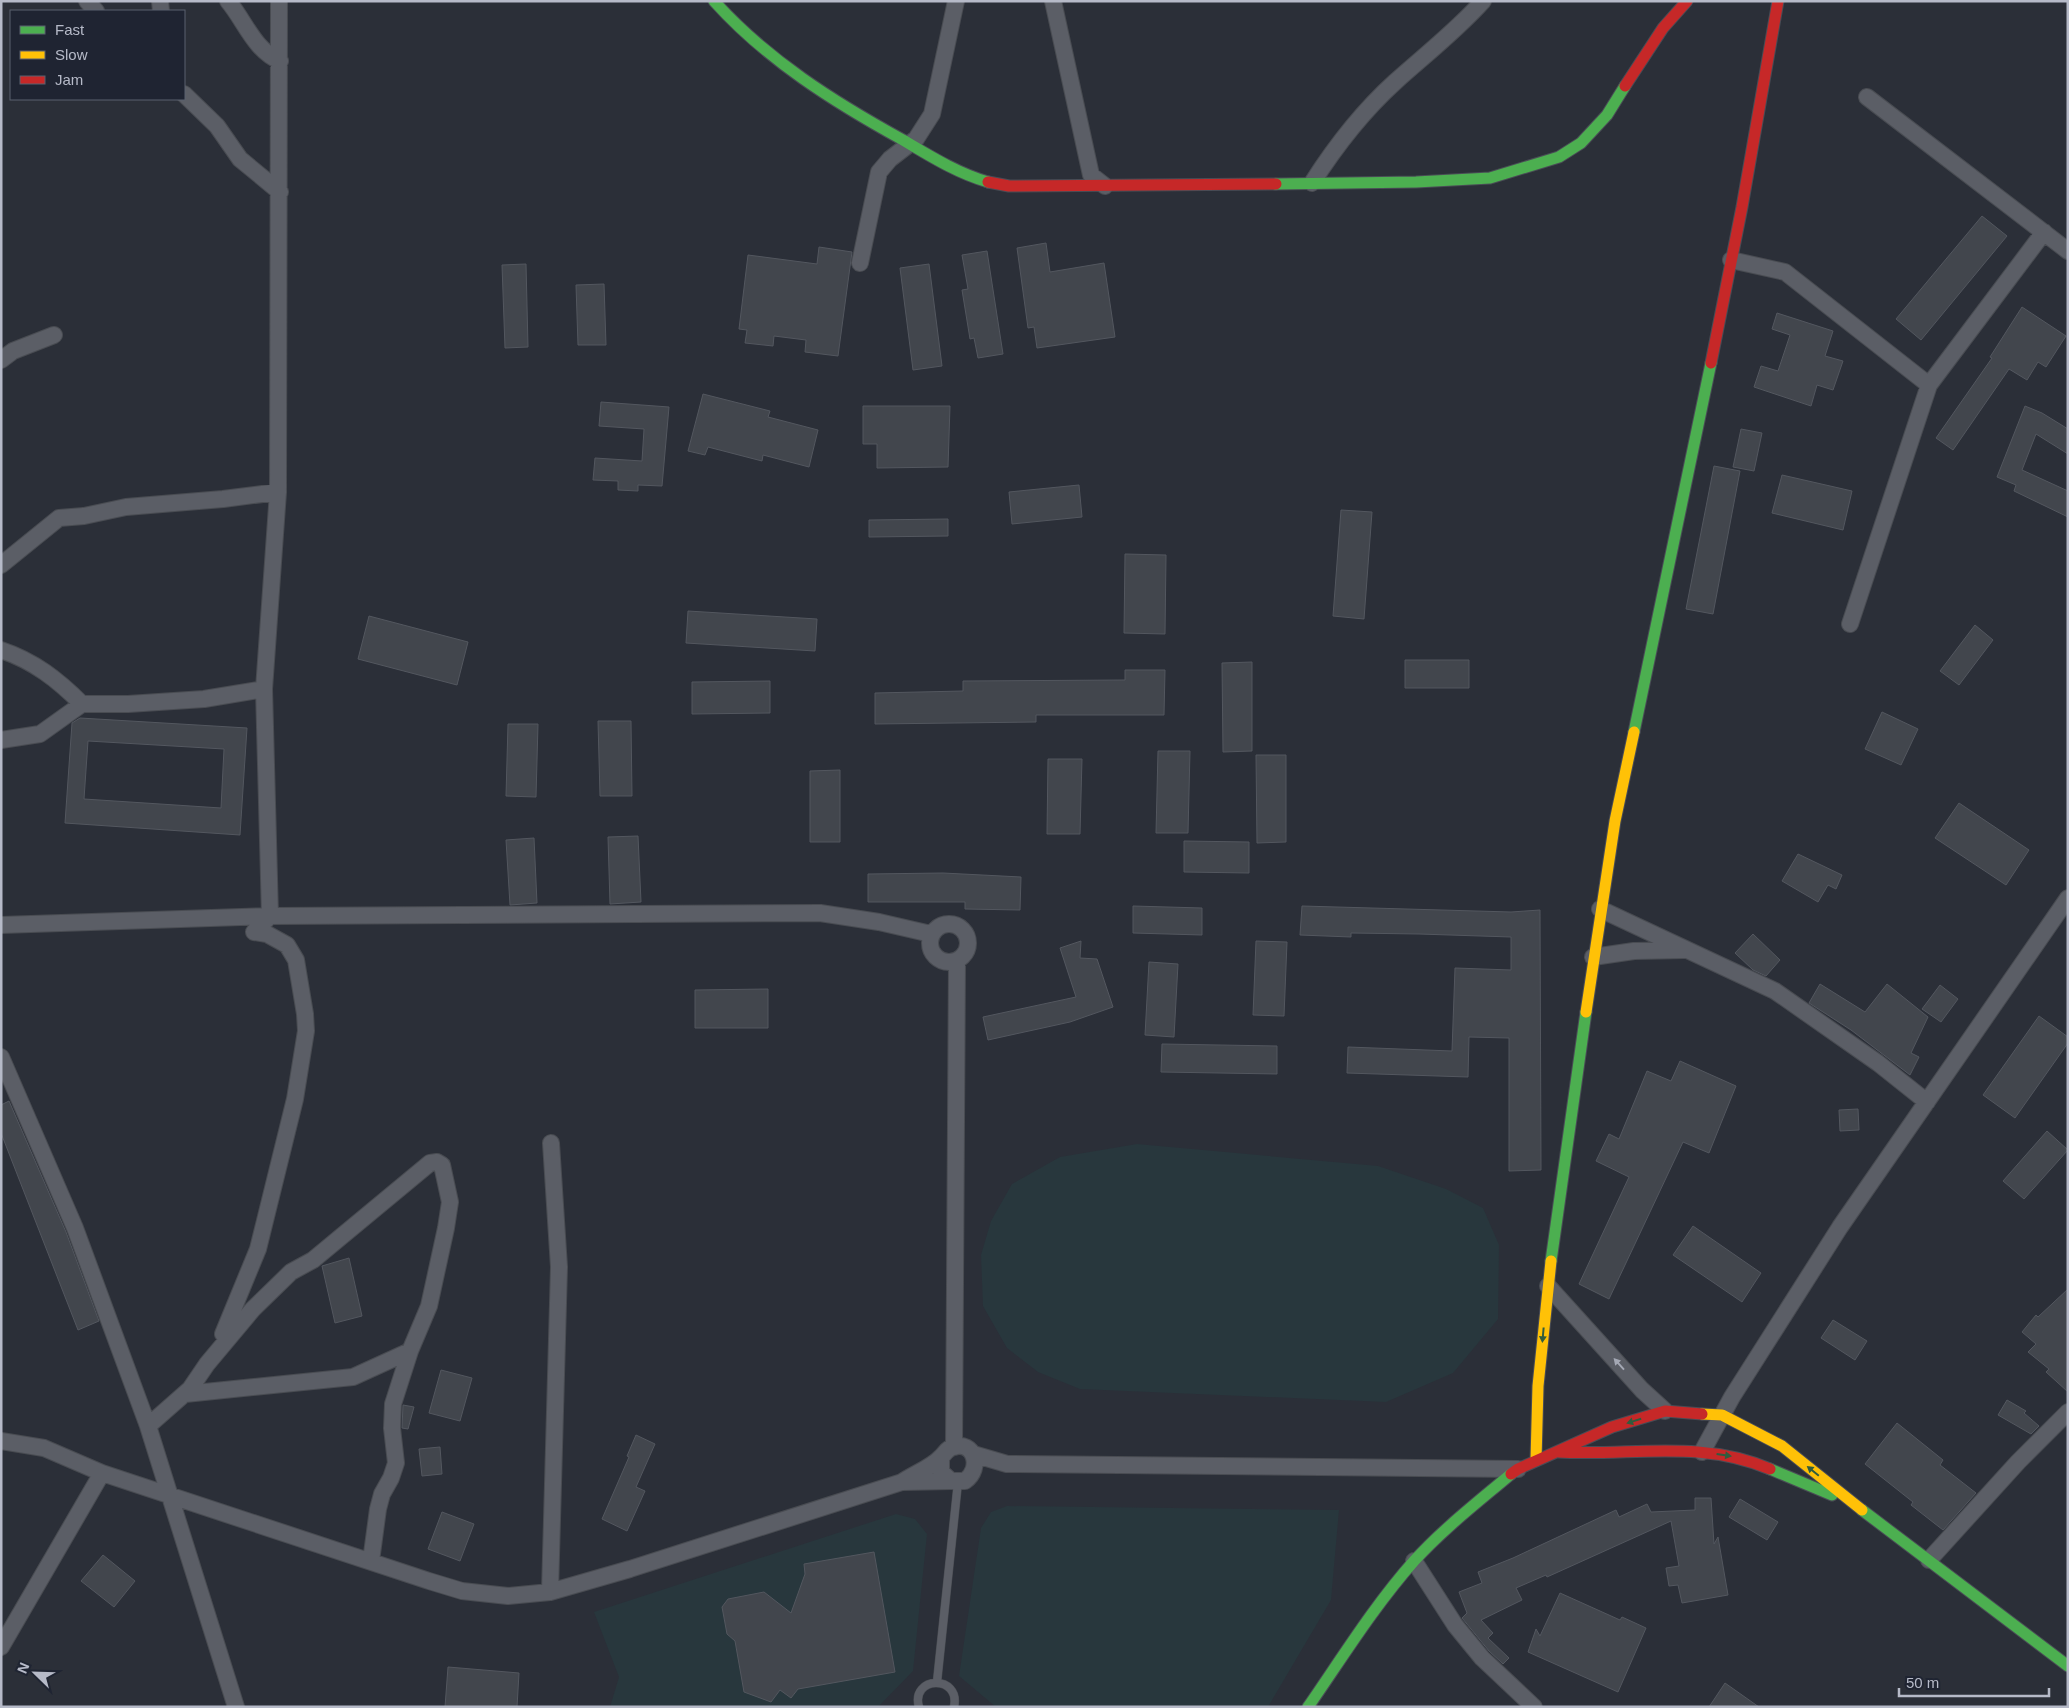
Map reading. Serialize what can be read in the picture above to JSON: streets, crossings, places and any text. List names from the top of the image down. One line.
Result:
{"legend":["Fast","Slow","Jam"],"scale_bar":"50 m","north":"top left"}
